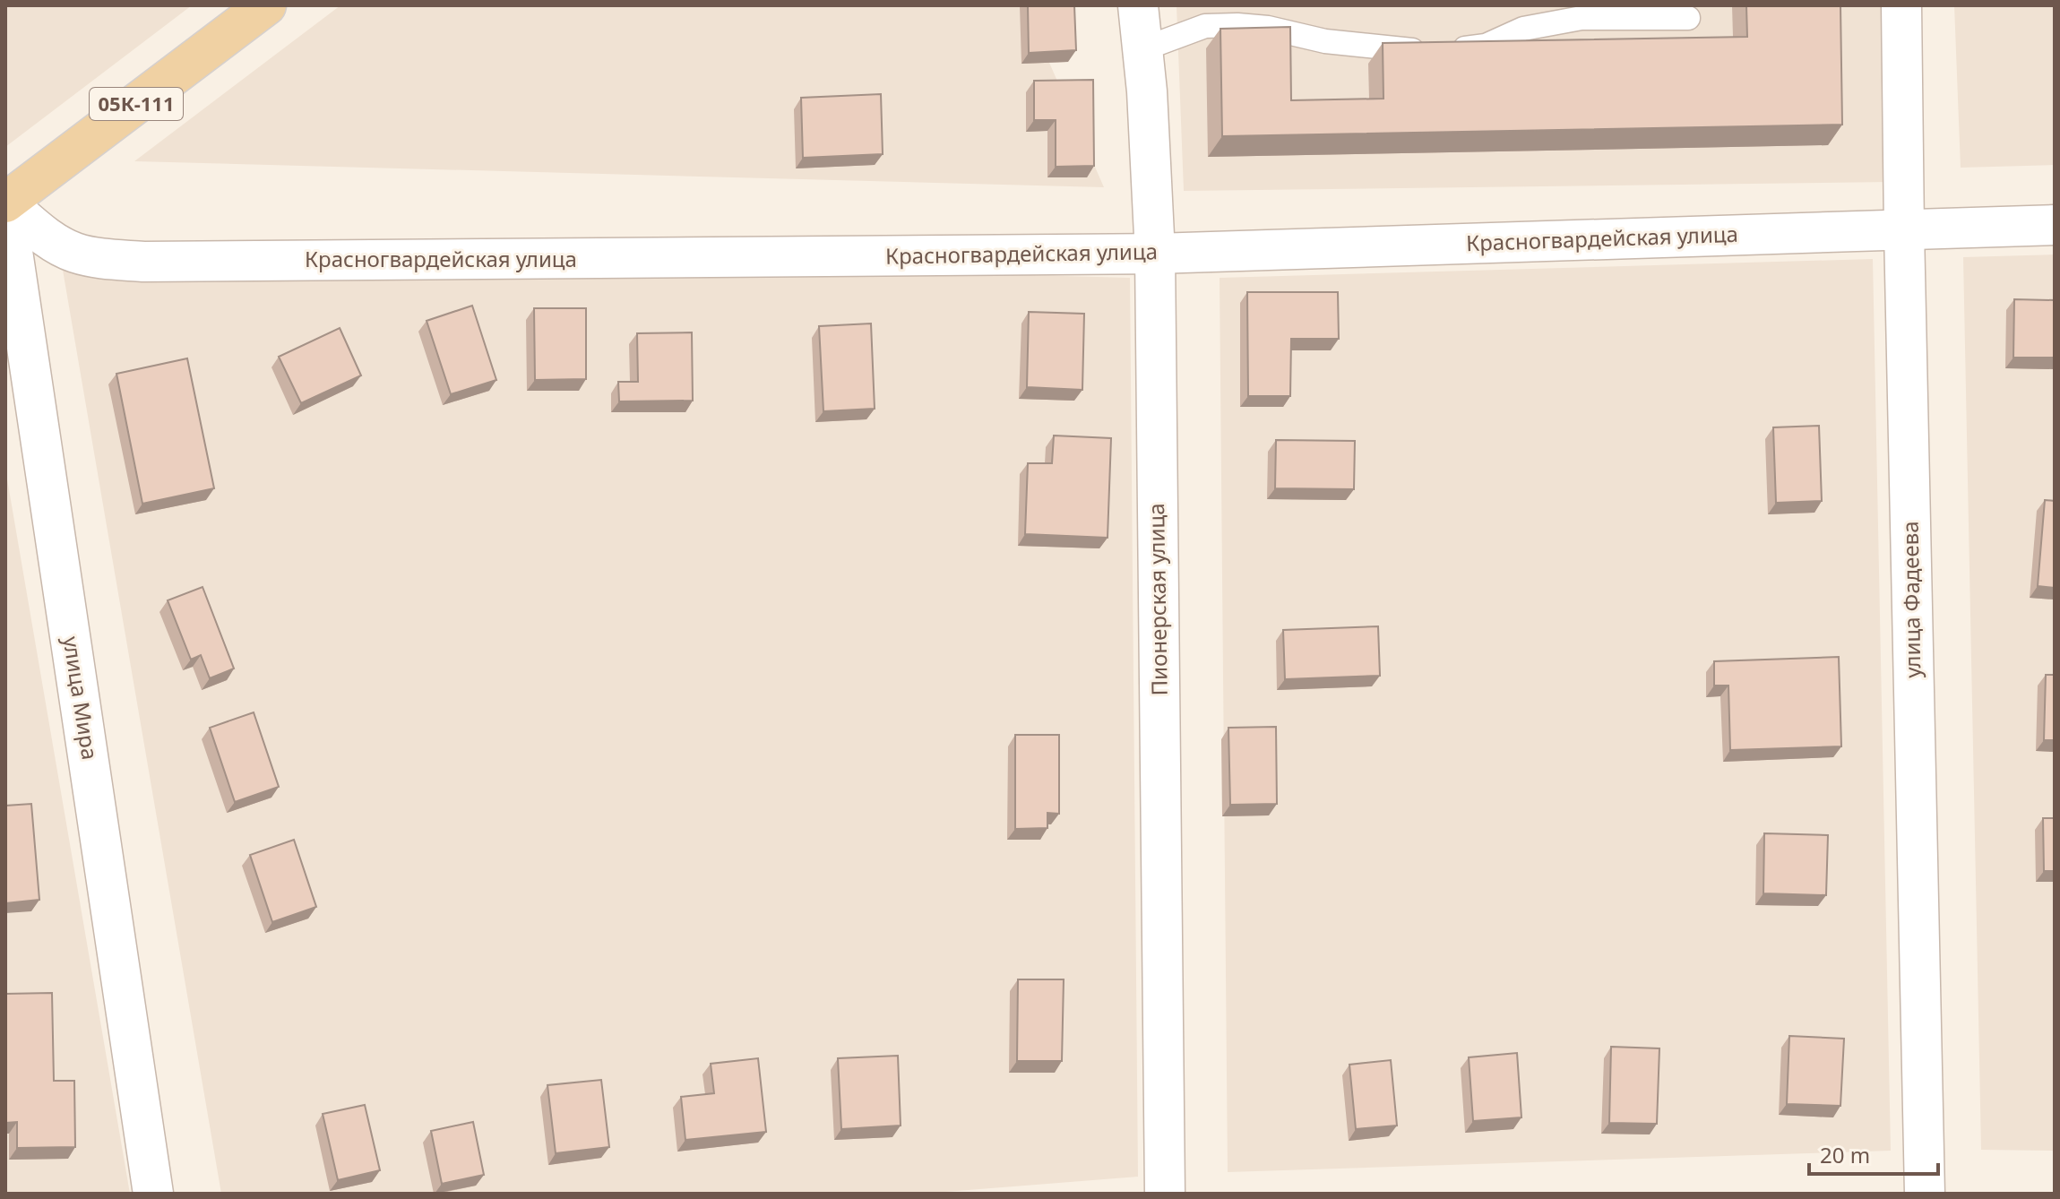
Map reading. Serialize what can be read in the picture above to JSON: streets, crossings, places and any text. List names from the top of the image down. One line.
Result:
{"streets":{"main road":["05К-111"],"street":["Красногвардейская улица","Пионерская улица","улица Фадеева","улица Мира"]},"crossings":[["05К-111","Красногвардейская улица"],["05К-111","улица Мира"],["Красногвардейская улица","Пионерская улица"],["Красногвардейская улица","улица Фадеева"],["Красногвардейская улица","улица Мира"]],"scale_bar":"20 m"}
